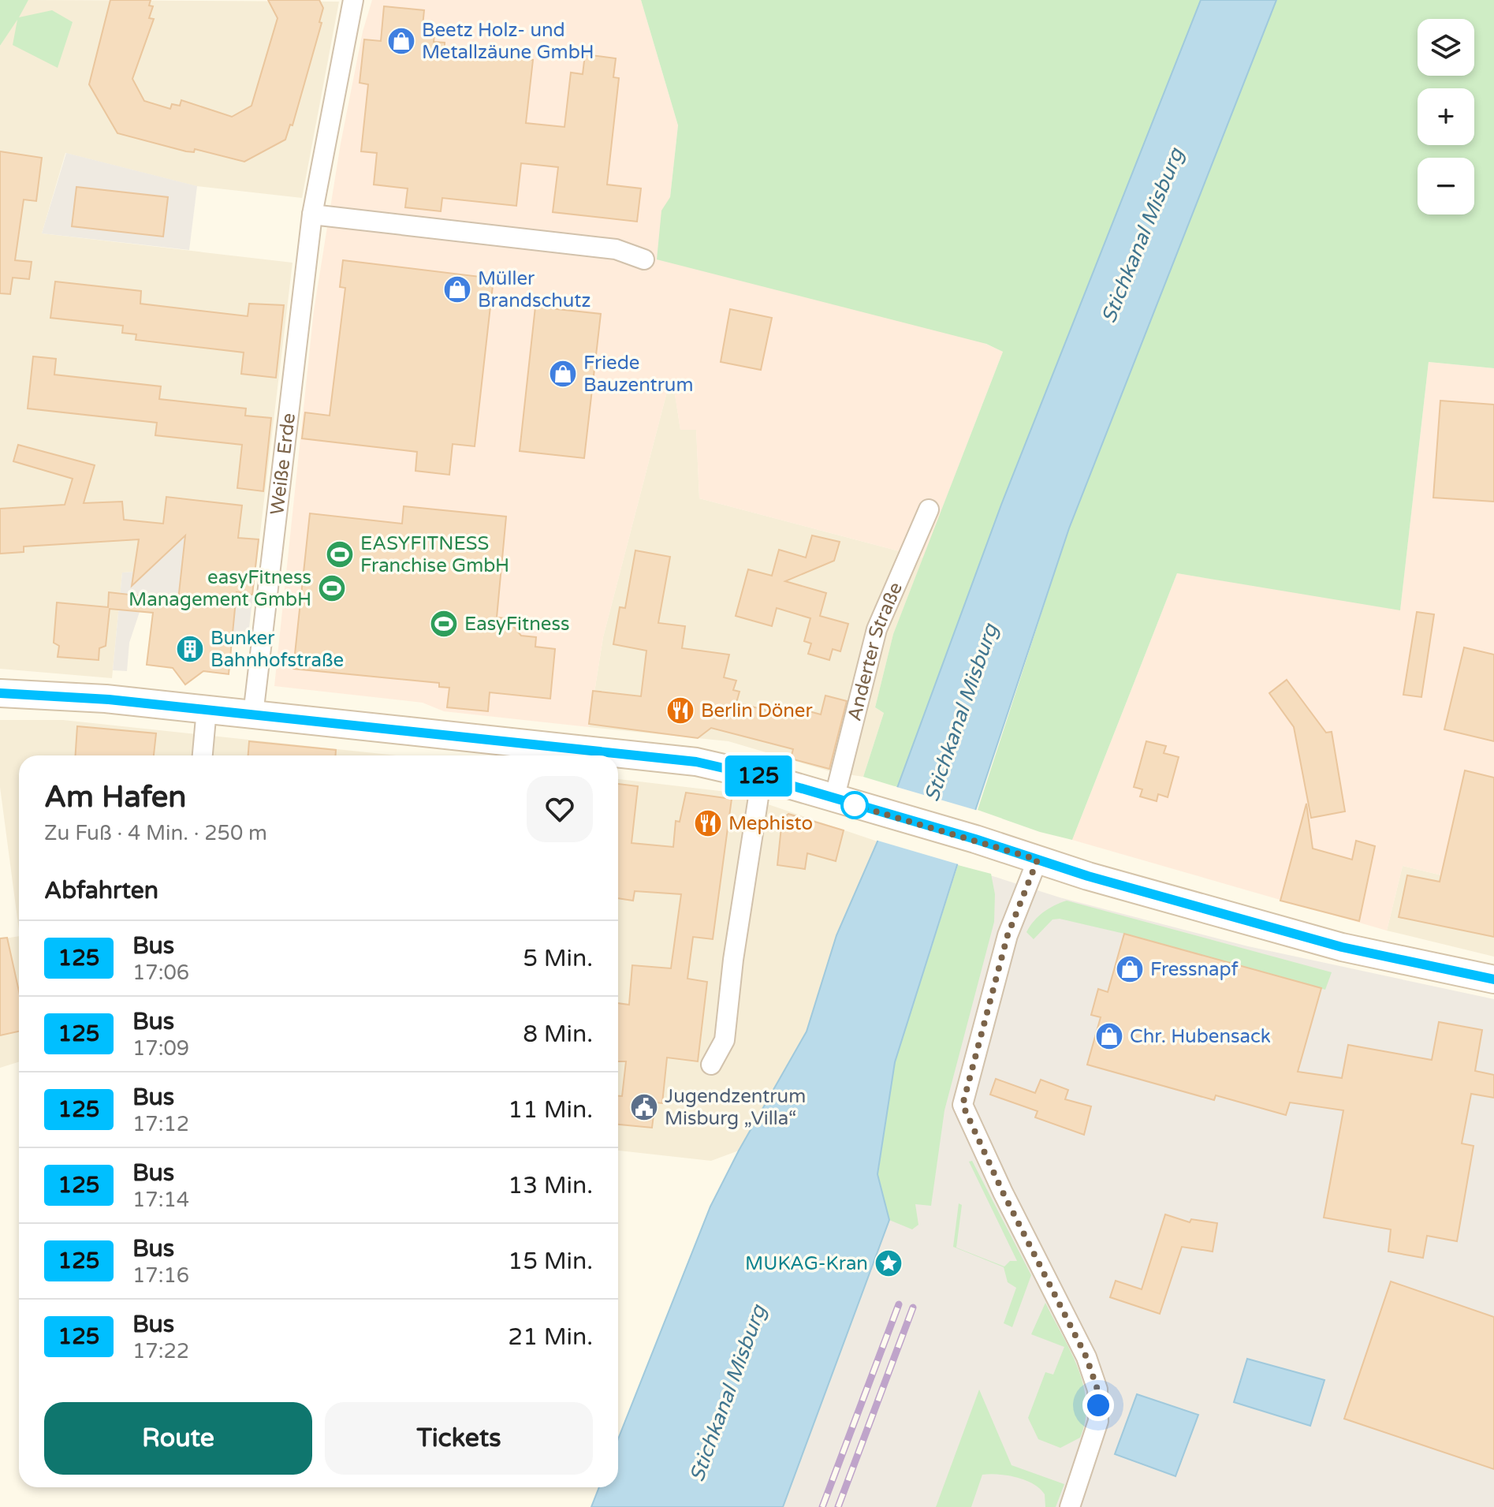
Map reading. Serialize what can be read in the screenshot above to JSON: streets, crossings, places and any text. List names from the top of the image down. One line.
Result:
{"streets":{"street":["Weiße Erde","Anderter Straße"]},"water":["Stichkanal Misburg"],"places":{"shop":["Beetz Holz- und Metallzäune GmbH","Müller Brandschutz","Friede Bauzentrum","Fressnapf","Chr. Hubensack"],"sports":["EASYFITNESS Franchise GmbH","easyFitness Management GmbH","EasyFitness"],"building":["Bunker Bahnhofstraße"],"restaurant":["Berlin Döner","Mephisto"],"public building":["Jugendzentrum Misburg „Villa“"],"place":["MUKAG-Kran"]},"lines":["bus line 125"],"page":{"on_map":"125","map_buttons":["+","−"],"heading":[["Am Hafen","Zu Fuß · 4 Min. · 250 m"],"Abfahrten"],"list":[{"mark":"125","name":"Bus","note":"17:06","value":"5 Min."},{"mark":"125","name":"Bus","note":"17:09","value":"8 Min."},{"mark":"125","name":"Bus","note":"17:12","value":"11 Min."},{"mark":"125","name":"Bus","note":"17:14","value":"13 Min."},{"mark":"125","name":"Bus","note":"17:16","value":"15 Min."},{"mark":"125","name":"Bus","note":"17:22","value":"21 Min."}],"buttons":["Route","Tickets"]}}
